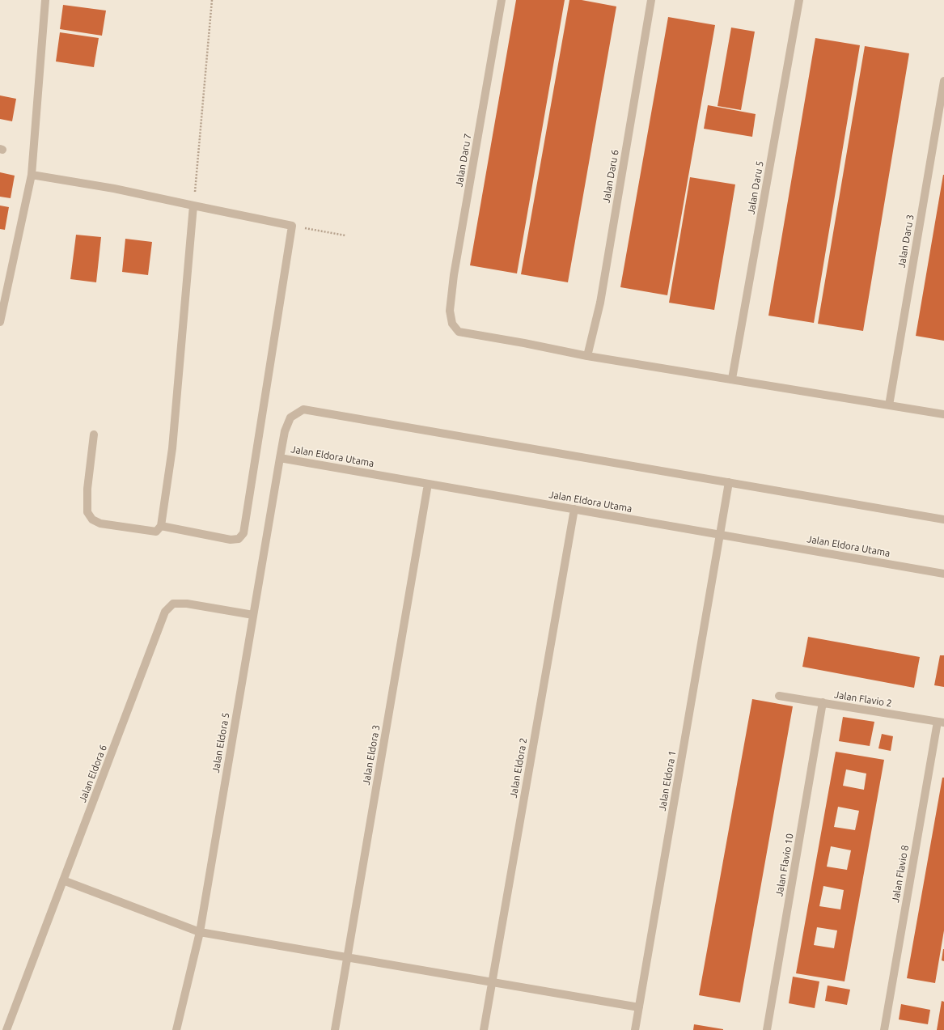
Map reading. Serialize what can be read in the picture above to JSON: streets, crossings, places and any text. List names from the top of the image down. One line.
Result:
{"streets":{"street":["Jalan Daru 7","Jalan Daru 6","Jalan Daru 5","Jalan Daru 3","Jalan Eldora Utama","Jalan Flavio 2","Jalan Eldora 5","Jalan Eldora 3","Jalan Eldora 2","Jalan Eldora 6","Jalan Eldora 1","Jalan Flavio 10","Jalan Flavio 8"]},"crossings":[["Jalan Daru 7","Jalan Daru 6"],["Jalan Eldora Utama","Jalan Eldora 5"],["Jalan Eldora Utama","Jalan Eldora 3"],["Jalan Eldora Utama","Jalan Eldora 2"],["Jalan Eldora Utama","Jalan Eldora 1"],["Jalan Flavio 2","Jalan Flavio 10"],["Jalan Flavio 2","Jalan Flavio 8"],["Jalan Eldora 5","Jalan Eldora 6"]]}
